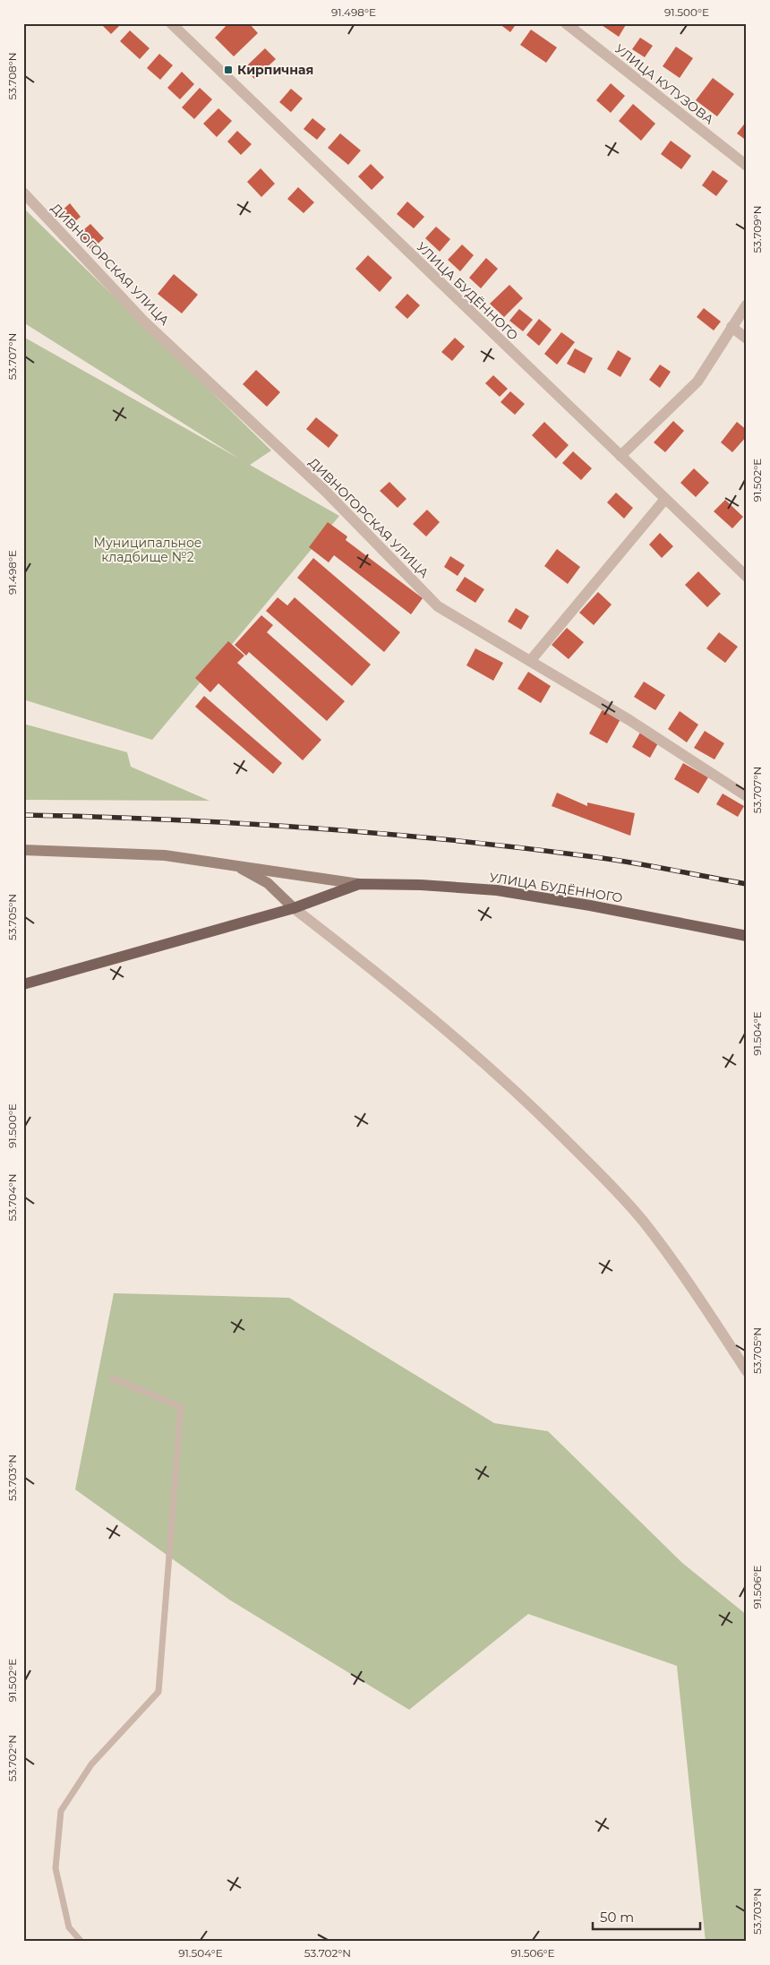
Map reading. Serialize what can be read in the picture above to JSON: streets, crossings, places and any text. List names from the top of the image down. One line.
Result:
{"streets":{"main road":["УЛИЦА БУДЁННОГО"],"street":["УЛИЦА КУТУЗОВА","ДИВНОГОРСКАЯ УЛИЦА"]},"parks":["Муниципальное кладбище №2"],"places":{"transit":["Кирпичная"]},"scale_bar":"50 m","coordinates":["91.498°E","91.500°E","53.708°N","53.709°N","53.707°N","91.502°E","53.705°N","91.504°E","53.704°N","53.703°N","91.506°E","53.702°N"]}
